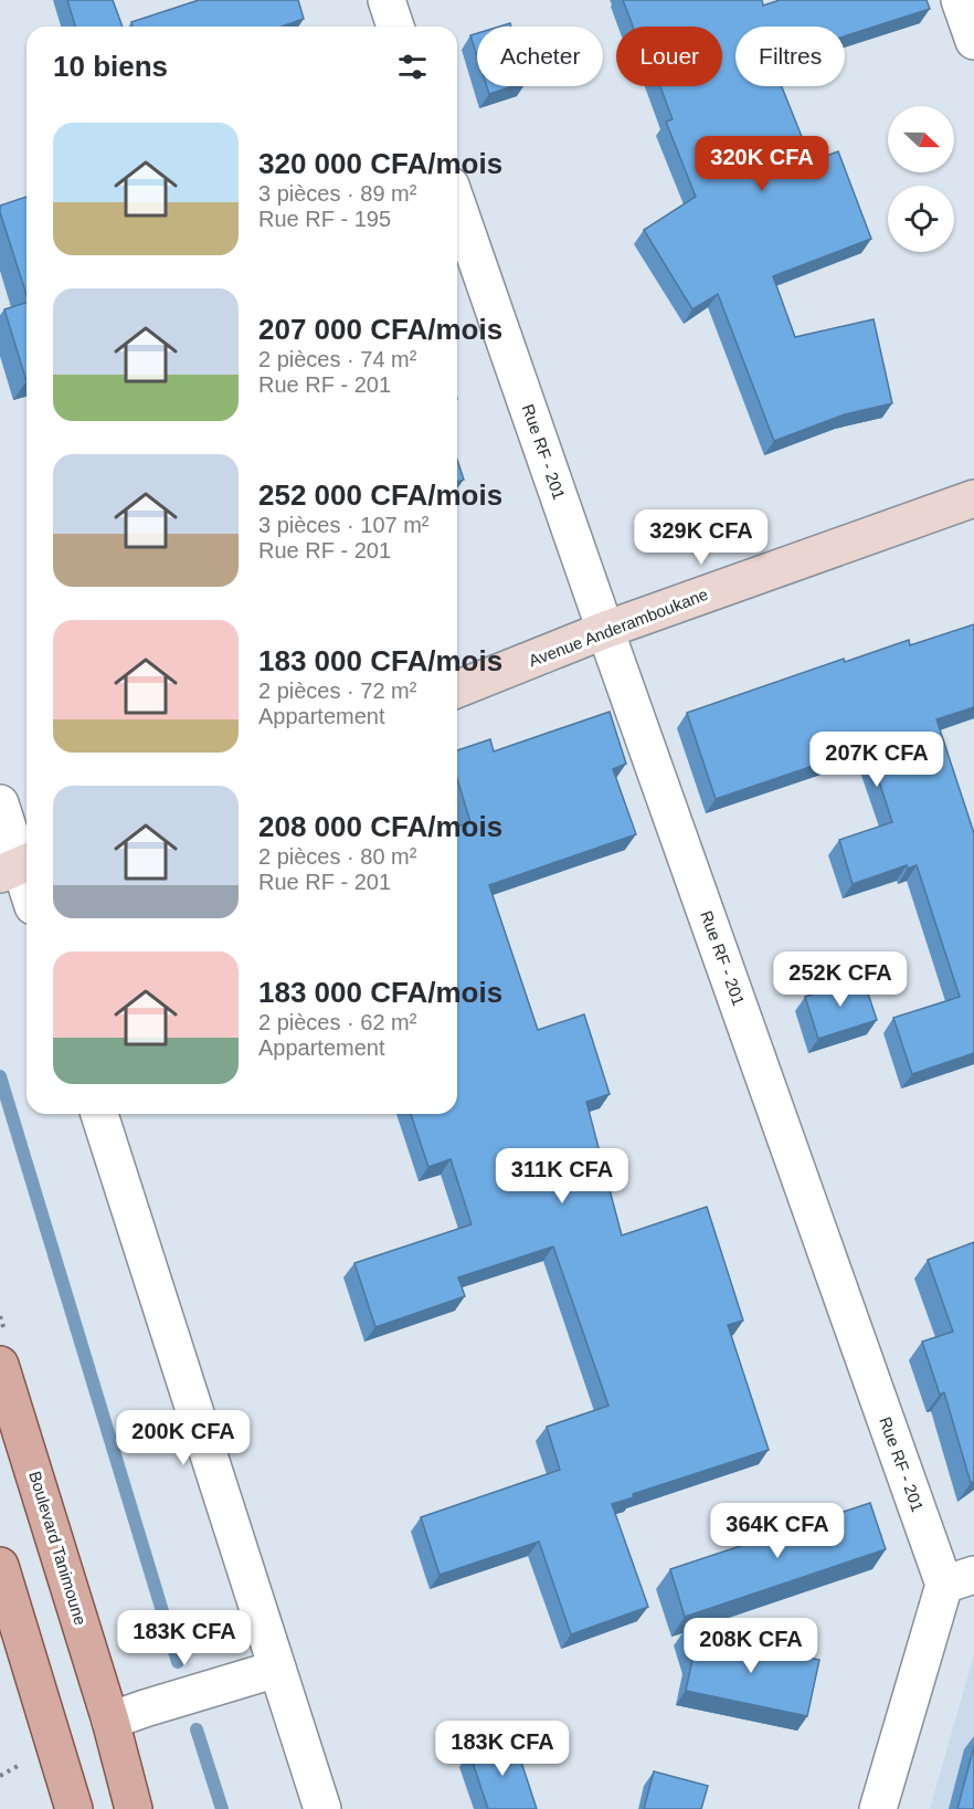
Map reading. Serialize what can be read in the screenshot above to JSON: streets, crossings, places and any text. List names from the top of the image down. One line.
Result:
{"streets":{"main road":["Boulevard Tanimoune"],"street":["Rue RF - 201","Avenue Anderamboukane"]},"crossings":[["Rue RF - 201","Avenue Anderamboukane"]],"north":"right","page":{"chip":["Acheter","Louer","Filtres"],"heading":"10 biens","list":[{"name":"320 000 CFA/mois","note":"3 pièces · 89 m² · Rue RF - 195"},{"name":"207 000 CFA/mois","note":"2 pièces · 74 m² · Rue RF - 201"},{"name":"252 000 CFA/mois","note":"3 pièces · 107 m² · Rue RF - 201"},{"name":"183 000 CFA/mois","note":"2 pièces · 72 m² · Appartement"},{"name":"208 000 CFA/mois","note":"2 pièces · 80 m² · Rue RF - 201"},{"name":"183 000 CFA/mois","note":"2 pièces · 62 m² · Appartement"}],"price":["320K CFA","329K CFA","207K CFA","252K CFA","311K CFA","200K CFA","364K CFA","183K CFA","208K CFA","183K CFA"]}}
